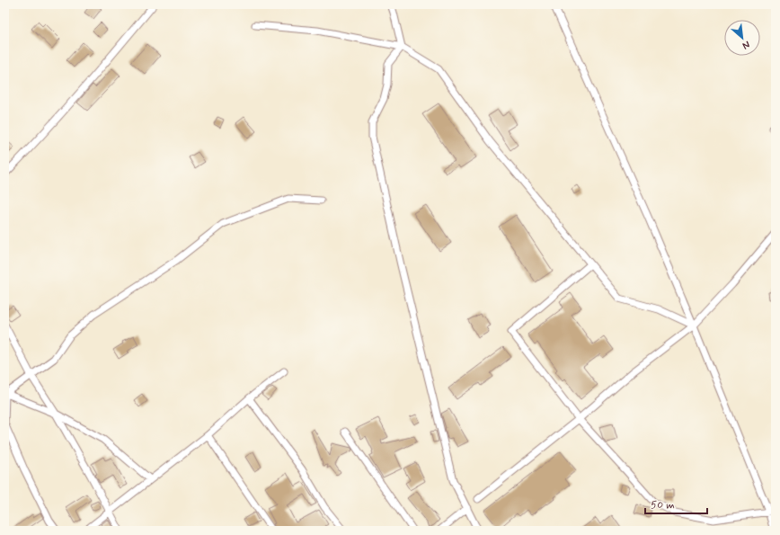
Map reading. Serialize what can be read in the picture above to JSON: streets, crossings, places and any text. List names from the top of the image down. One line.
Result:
{"scale_bar":"50 m","north":"bottom right"}
